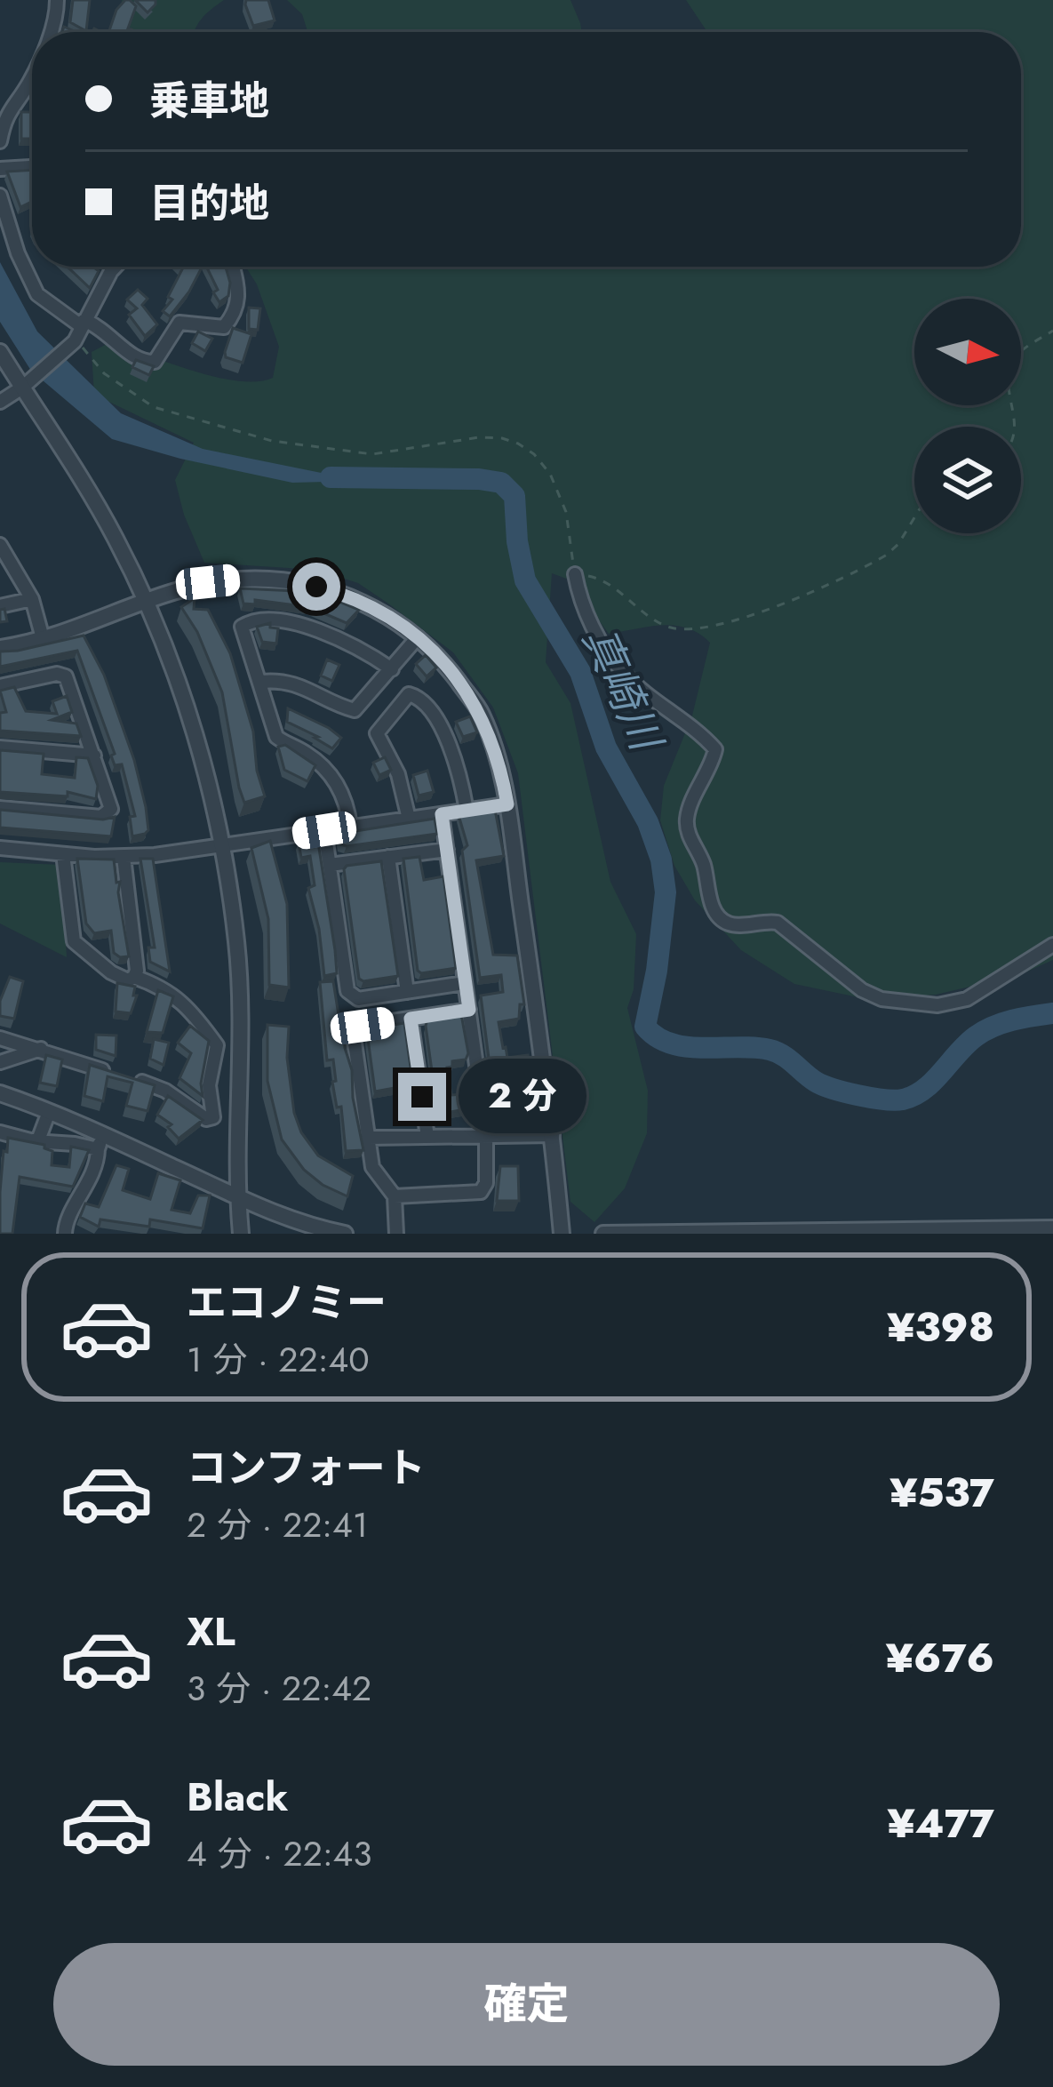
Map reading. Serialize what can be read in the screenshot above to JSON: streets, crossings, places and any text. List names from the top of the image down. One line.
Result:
{"water":["真崎川"],"north":"right","page":{"banner":["乗車地","目的地"],"bubble":"2 分","list":[{"name":"エコノミー","note":"1 分 · 22:40","value":"¥398"},{"name":"コンフォート","note":"2 分 · 22:41","value":"¥537"},{"name":"XL","note":"3 分 · 22:42","value":"¥676"},{"name":"Black","note":"4 分 · 22:43","value":"¥477"}],"buttons":"確定"}}
